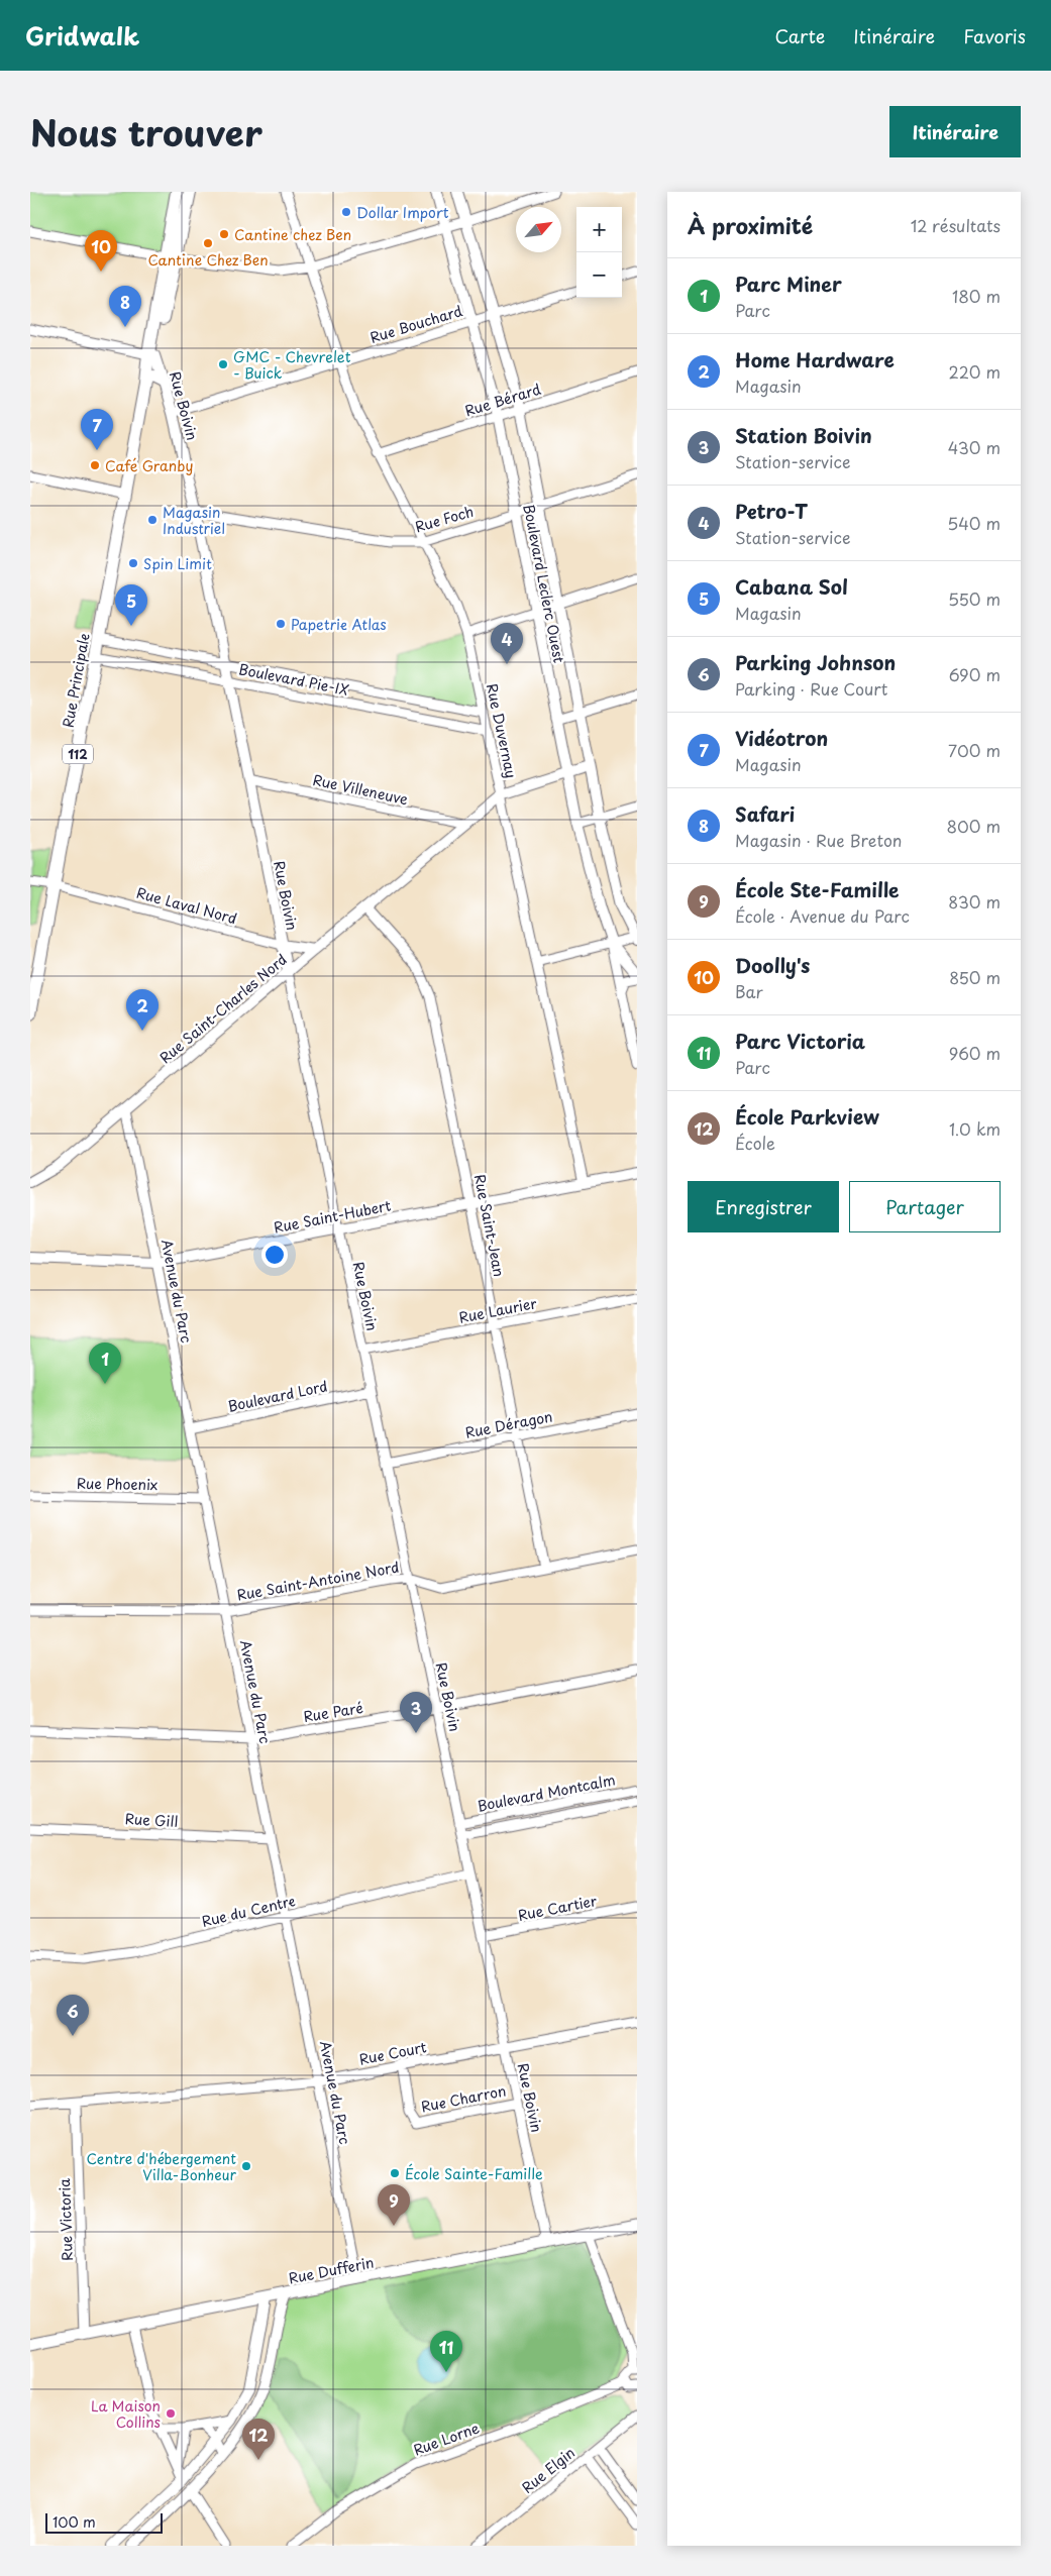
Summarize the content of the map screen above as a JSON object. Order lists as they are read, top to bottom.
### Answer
{
  "streets": {
    "main road": ["Rue Principale", "112", "Rue Dufferin"],
    "street": [
      "Rue Bouchard",
      "Rue Bérard",
      "Rue Boivin",
      "Rue Foch",
      "Boulevard Leclerc Ouest",
      "Boulevard Pie-IX",
      "Rue Duvernay",
      "Rue Villeneuve",
      "Rue Laval Nord",
      "Rue Saint-Charles Nord",
      "Rue Saint-Hubert",
      "Rue Saint-Jean",
      "Avenue du Parc",
      "Rue Laurier",
      "Boulevard Lord",
      "Rue Déragon",
      "Rue Phoenix",
      "Rue Saint-Antoine Nord",
      "Rue Paré",
      "Boulevard Montcalm",
      "Rue Gill",
      "Rue Cartier",
      "Rue du Centre",
      "Rue Court",
      "Rue Charron",
      "Rue Victoria",
      "Rue Lorne",
      "Rue Elgin"
    ]
  },
  "crossings": [
    ["Rue Bouchard", "Rue Boivin"],
    ["Rue Bouchard", "Boulevard Leclerc Ouest"],
    ["Rue Bouchard", "Rue Duvernay"],
    ["Rue Bérard", "Boulevard Leclerc Ouest"],
    ["Rue Bérard", "Rue Duvernay"],
    ["Rue Boivin", "Rue Foch"],
    ["Rue Boivin", "Boulevard Pie-IX"],
    ["Rue Boivin", "Rue Principale"],
    ["Rue Boivin", "Rue Villeneuve"],
    ["Rue Boivin", "Rue Laval Nord"],
    ["Rue Boivin", "Rue Saint-Charles Nord"],
    ["Rue Boivin", "Rue Saint-Hubert"],
    ["Rue Boivin", "Rue Laurier"],
    ["Rue Boivin", "Boulevard Lord"],
    ["Rue Boivin", "Rue Déragon"],
    ["Rue Boivin", "Rue Saint-Antoine Nord"],
    ["Rue Boivin", "Rue Paré"],
    ["Rue Boivin", "Boulevard Montcalm"],
    ["Rue Boivin", "Rue Cartier"],
    ["Rue Boivin", "Rue du Centre"],
    ["Rue Boivin", "Rue Court"],
    ["Rue Boivin", "Rue Charron"],
    ["Rue Boivin", "Rue Dufferin"],
    ["Rue Foch", "Boulevard Leclerc Ouest"],
    ["Rue Foch", "Rue Duvernay"],
    ["Boulevard Leclerc Ouest", "Rue Saint-Charles Nord"],
    ["Boulevard Pie-IX", "Rue Principale"],
    ["Boulevard Pie-IX", "Rue Duvernay"],
    ["Rue Principale", "Rue Laval Nord"],
    ["Rue Duvernay", "Rue Saint-Charles Nord"],
    ["Rue Duvernay", "Rue Saint-Hubert"],
    ["Rue Villeneuve", "Rue Saint-Charles Nord"],
    ["Rue Laval Nord", "Rue Saint-Charles Nord"],
    ["Rue Saint-Charles Nord", "Rue Saint-Jean"],
    ["Rue Saint-Charles Nord", "Avenue du Parc"],
    ["Rue Saint-Hubert", "Rue Saint-Jean"],
    ["Rue Saint-Hubert", "Avenue du Parc"],
    ["Rue Saint-Jean", "Rue Laurier"],
    ["Rue Saint-Jean", "Rue Déragon"],
    ["Rue Saint-Jean", "Rue Saint-Antoine Nord"],
    ["Avenue du Parc", "Boulevard Lord"],
    ["Avenue du Parc", "Rue Phoenix"],
    ["Avenue du Parc", "Rue Saint-Antoine Nord"],
    ["Avenue du Parc", "Rue Paré"],
    ["Avenue du Parc", "Rue Gill"],
    ["Avenue du Parc", "Rue du Centre"],
    ["Avenue du Parc", "Rue Court"],
    ["Avenue du Parc", "Rue Dufferin"],
    ["Rue Court", "Rue Charron"],
    ["Rue Court", "Rue Victoria"],
    ["Rue Victoria", "Rue Dufferin"]
  ],
  "places": [
    "Dollar Import",
    "Cantine chez Ben",
    "Cantine Chez Ben",
    "GMC - Chevrelet - Buick",
    "Café Granby",
    "Magasin Industriel",
    "Spin Limit",
    "Papetrie Atlas",
    "Centre d'hébergement Villa-Bonheur",
    "École Sainte-Famille",
    "La Maison Collins"
  ],
  "scale_bar": "100 m",
  "north": "top right",
  "page": {
    "header": "Gridwalk",
    "nav": ["Carte", "Itinéraire", "Favoris"],
    "title": "Nous trouver",
    "buttons": [
      "Itinéraire",
      ["Enregistrer", "Partager"]
    ],
    "heading": ["À proximité", "12 résultats"],
    "map_buttons": ["+", "−"],
    "pins": [
      "10",
      "8",
      "7",
      "5",
      "4",
      "2",
      "1",
      "3",
      "6",
      "9",
      "11",
      "12"
    ],
    "list": [
      {
        "mark": "1",
        "name": "Parc Miner",
        "note": "Parc",
        "value": "180 m"
      },
      {
        "mark": "2",
        "name": "Home Hardware",
        "note": "Magasin",
        "value": "220 m"
      },
      {
        "mark": "3",
        "name": "Station Boivin",
        "note": "Station-service",
        "value": "430 m"
      },
      {
        "mark": "4",
        "name": "Petro-T",
        "note": "Station-service",
        "value": "540 m"
      },
      {
        "mark": "5",
        "name": "Cabana Sol",
        "note": "Magasin",
        "value": "550 m"
      },
      {
        "mark": "6",
        "name": "Parking Johnson",
        "note": "Parking · Rue Court",
        "value": "690 m"
      },
      {
        "mark": "7",
        "name": "Vidéotron",
        "note": "Magasin",
        "value": "700 m"
      },
      {
        "mark": "8",
        "name": "Safari",
        "note": "Magasin · Rue Breton",
        "value": "800 m"
      },
      {
        "mark": "9",
        "name": "École Ste-Famille",
        "note": "École · Avenue du Parc",
        "value": "830 m"
      },
      {
        "mark": "10",
        "name": "Doolly's",
        "note": "Bar",
        "value": "850 m"
      },
      {
        "mark": "11",
        "name": "Parc Victoria",
        "note": "Parc",
        "value": "960 m"
      },
      {
        "mark": "12",
        "name": "École Parkview",
        "note": "École",
        "value": "1.0 km"
      }
    ],
    "scale": "100 m"
  }
}
